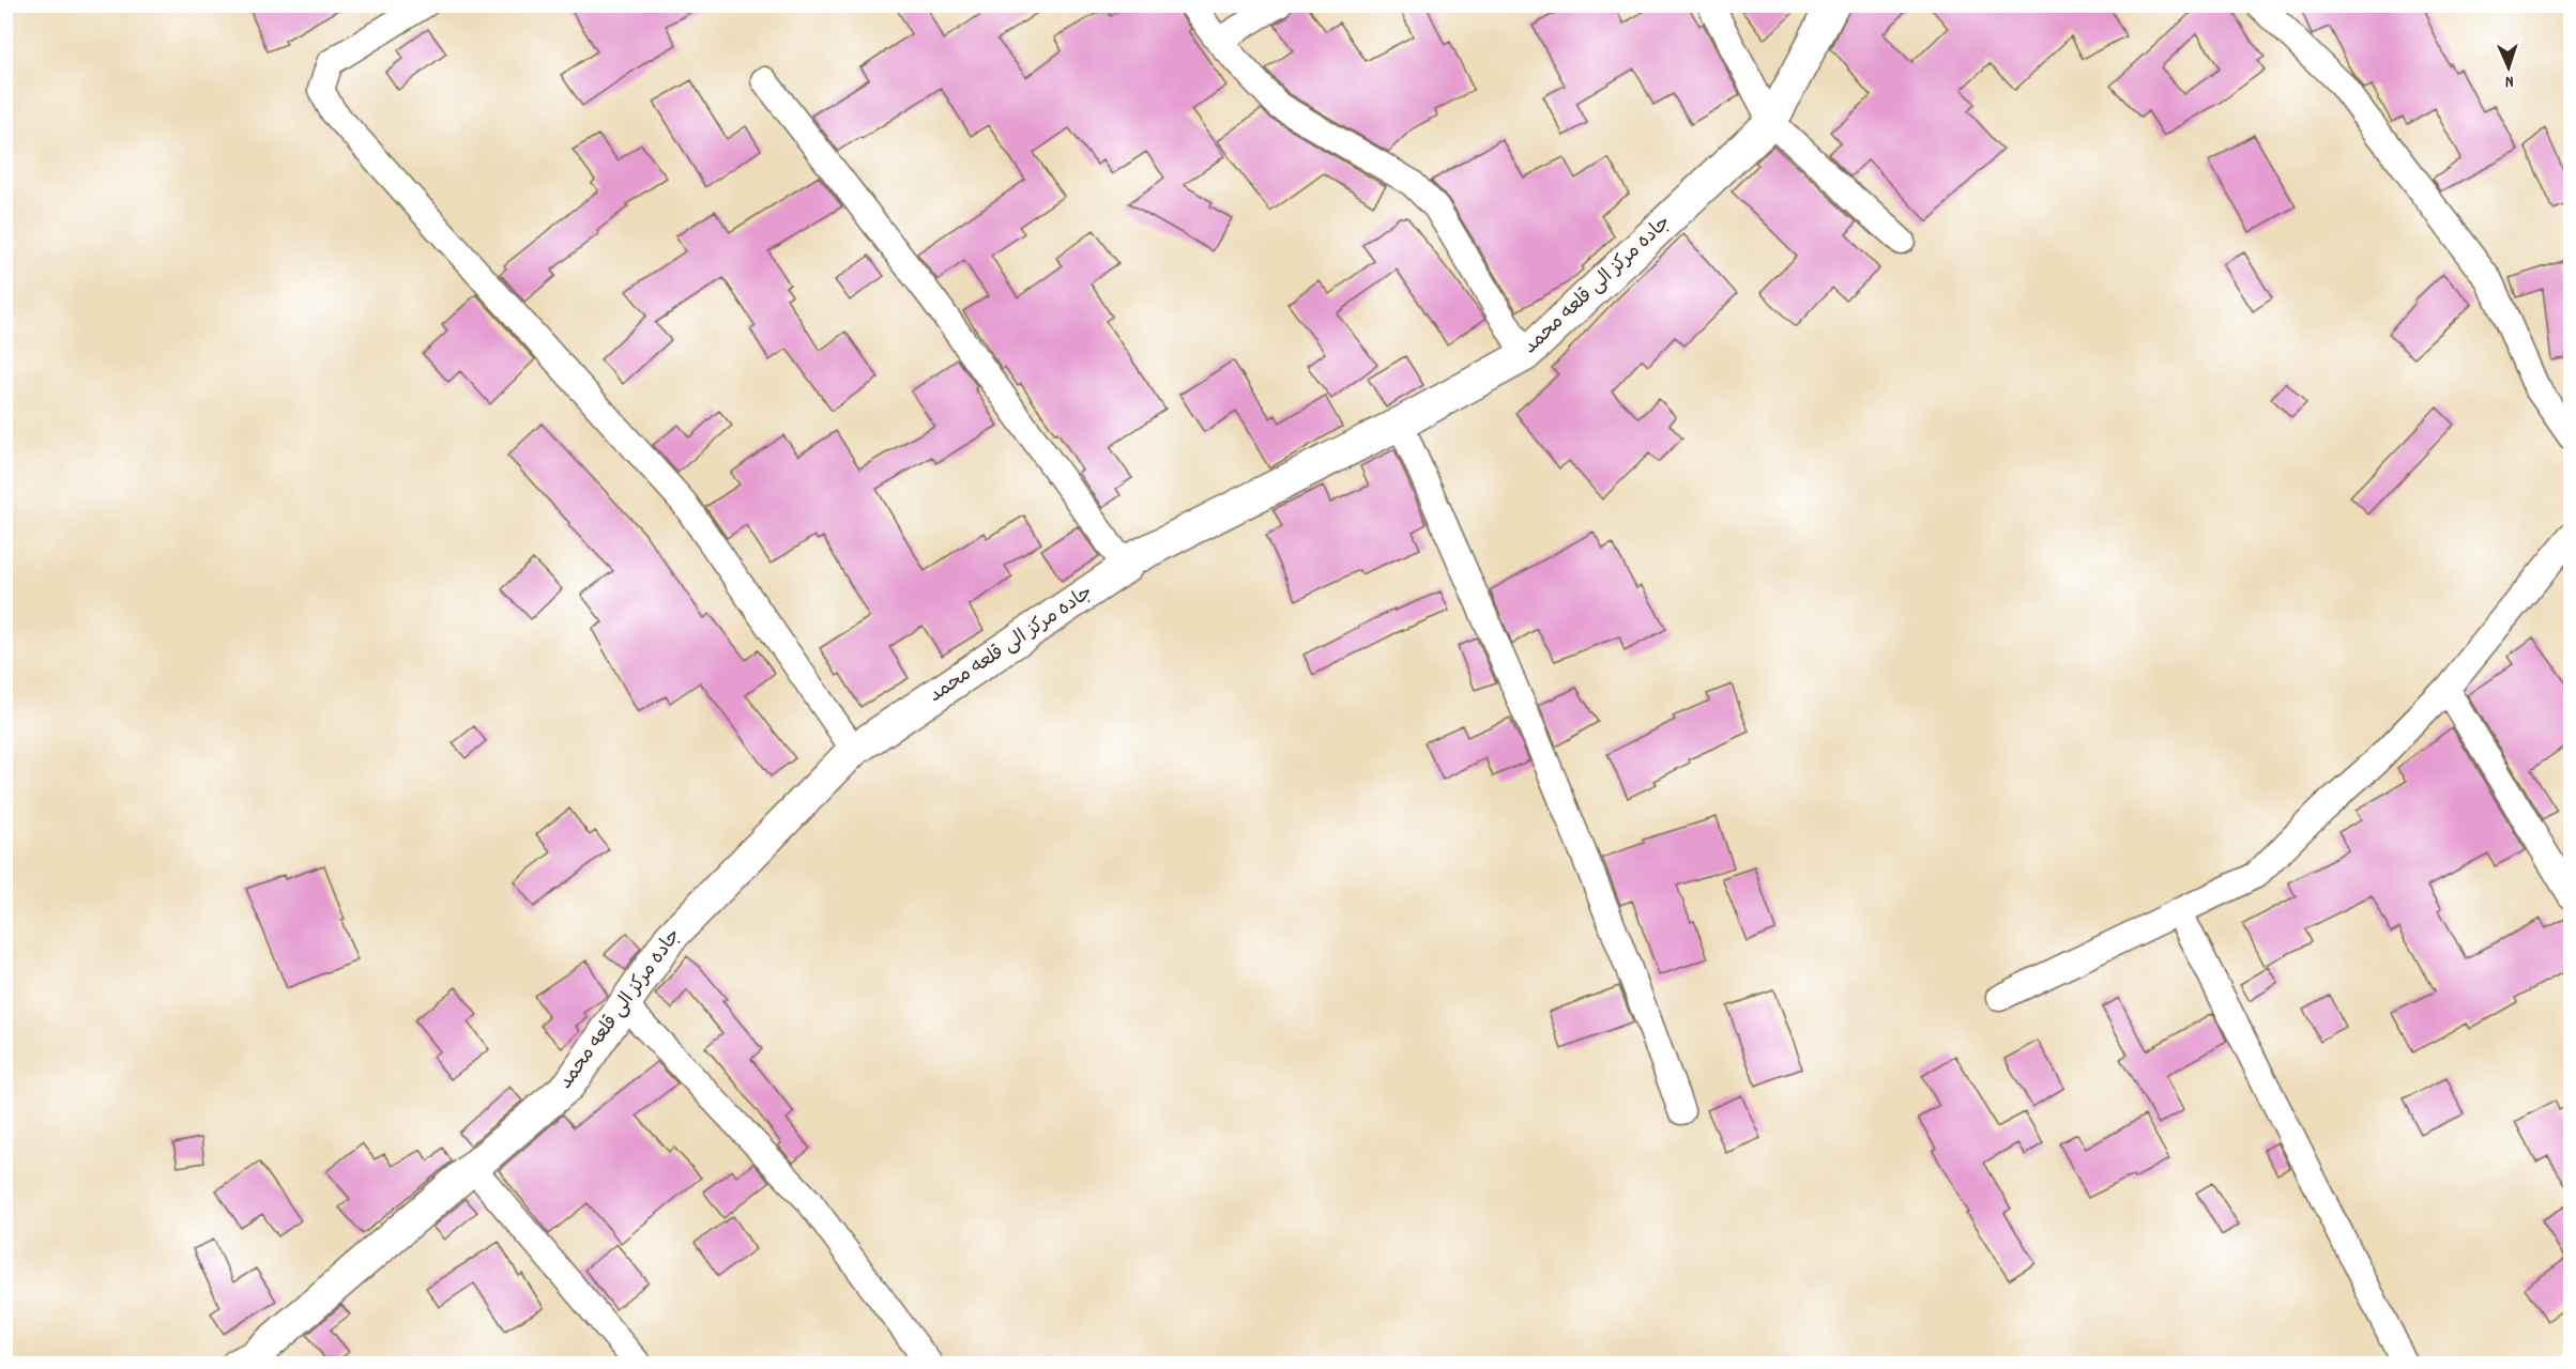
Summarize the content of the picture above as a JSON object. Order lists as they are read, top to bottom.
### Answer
{
  "streets": {
    "street": ["جاده مرکز الی قلعه محمد"]
  },
  "north": "bottom"
}
